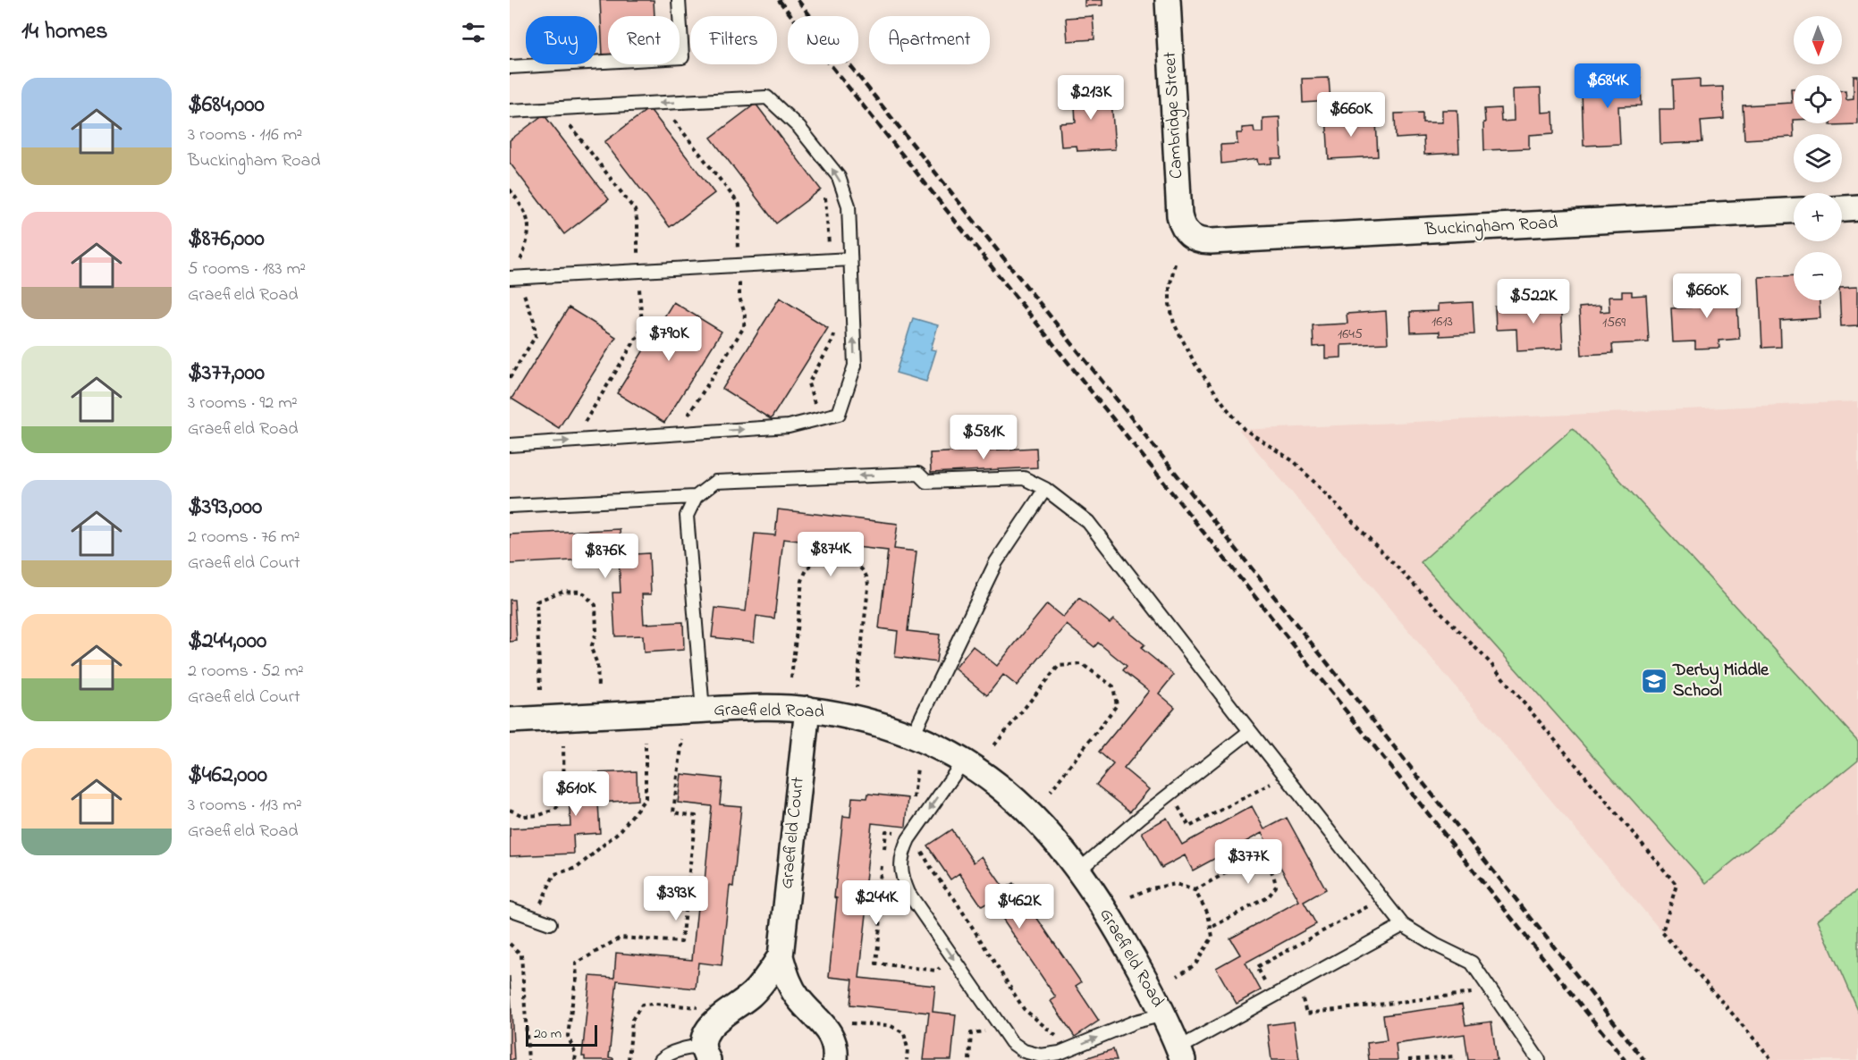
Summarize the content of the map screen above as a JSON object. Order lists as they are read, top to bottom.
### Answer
{
  "streets": {
    "street": [
      "Cambridge Street",
      "Buckingham Road",
      "Graefield Road",
      "Graefield Court"
    ]
  },
  "crossings": [
    ["Cambridge Street", "Buckingham Road"],
    ["Graefield Road", "Graefield Court"]
  ],
  "places": {
    "school or university": ["Derby Middle School"]
  },
  "house_numbers": ["1613", "1569", "1645"],
  "scale_bar": "20 m",
  "north": "bottom",
  "page": {
    "heading": "14 homes",
    "map_buttons": ["+", "−"],
    "chip": [
      "Buy",
      "Rent",
      "Filters",
      "New",
      "Apartment"
    ],
    "price": [
      "$684K",
      "$213K",
      "$660K",
      "$660K",
      "$522K",
      "$790K",
      "$581K",
      "$874K",
      "$876K",
      "$610K",
      "$377K",
      "$393K",
      "$244K",
      "$462K"
    ],
    "list": [
      {
        "name": "$684,000",
        "note": "3 rooms · 116 m² · Buckingham Road"
      },
      {
        "name": "$876,000",
        "note": "5 rooms · 183 m² · Graefield Road"
      },
      {
        "name": "$377,000",
        "note": "3 rooms · 92 m² · Graefield Road"
      },
      {
        "name": "$393,000",
        "note": "2 rooms · 76 m² · Graefield Court"
      },
      {
        "name": "$244,000",
        "note": "2 rooms · 52 m² · Graefield Court"
      },
      {
        "name": "$462,000",
        "note": "3 rooms · 113 m² · Graefield Road"
      }
    ],
    "scale": "20 m"
  }
}
